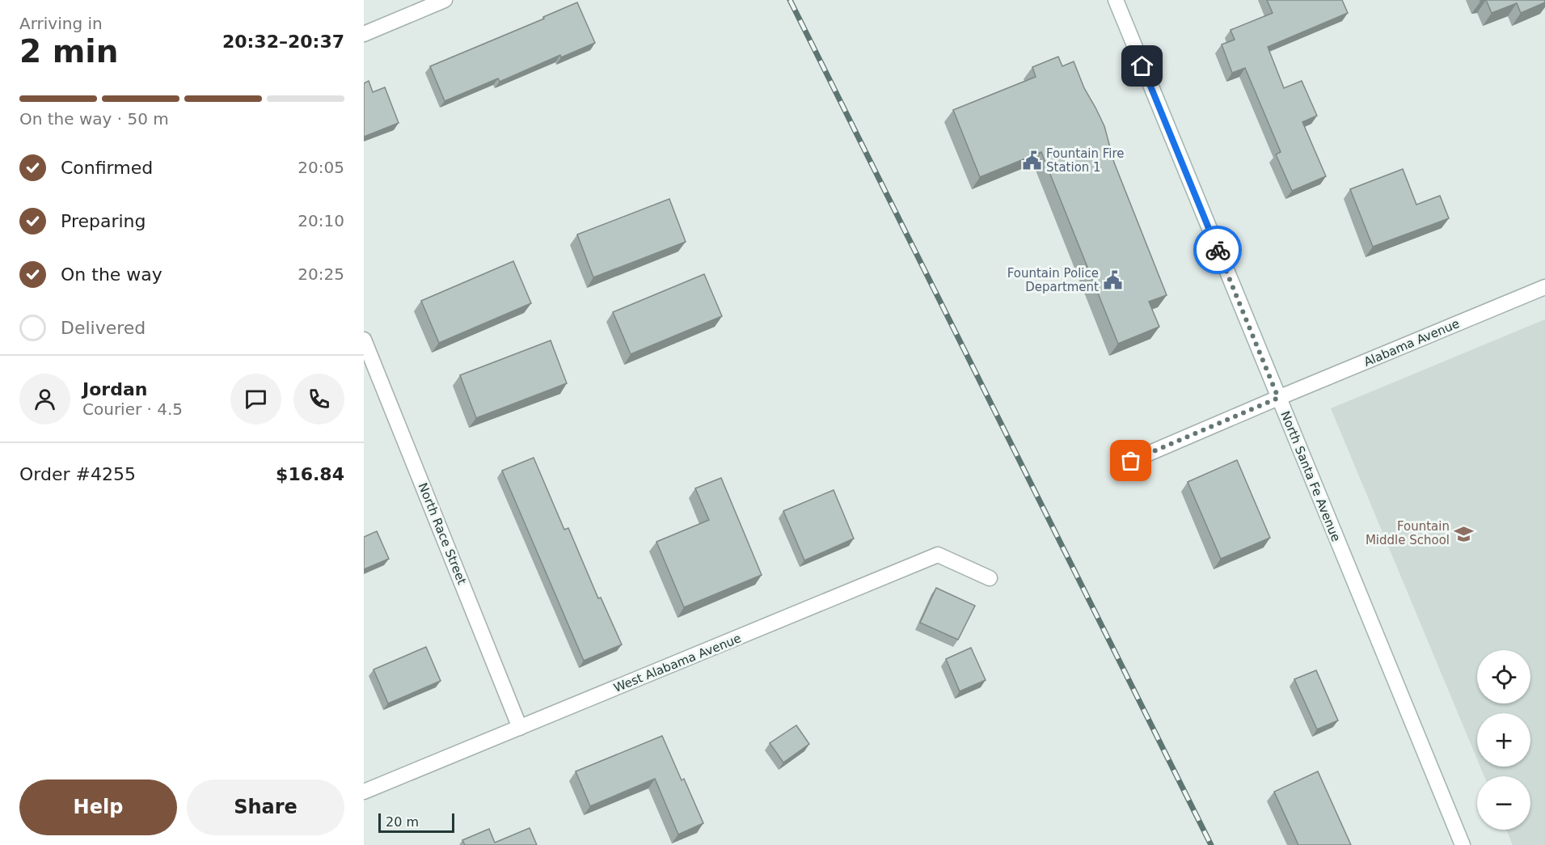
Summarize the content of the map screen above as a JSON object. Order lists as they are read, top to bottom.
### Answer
{
  "streets": {
    "street": [
      "Alabama Avenue",
      "North Santa Fe Avenue",
      "North Race Street",
      "West Alabama Avenue"
    ]
  },
  "crossings": [
    ["Alabama Avenue", "North Santa Fe Avenue"],
    ["North Race Street", "West Alabama Avenue"]
  ],
  "places": {
    "public building": ["Fountain Fire Station 1", "Fountain Police Department"],
    "school or university": ["Fountain Middle School"]
  },
  "scale_bar": "20 m",
  "page": {
    "heading": ["2 min", "Arriving in", "20:32–20:37"],
    "panel": [
      "Jordan",
      "Courier · 4.5",
      "Order #4255",
      "$16.84"
    ],
    "bar": "On the way · 50 m",
    "list": [
      ["Confirmed", "20:05"],
      ["Preparing", "20:10"],
      ["On the way", "20:25"],
      "Delivered"
    ],
    "map_buttons": ["+", "−"],
    "buttons": ["Help", "Share"],
    "scale": "20 m"
  }
}
